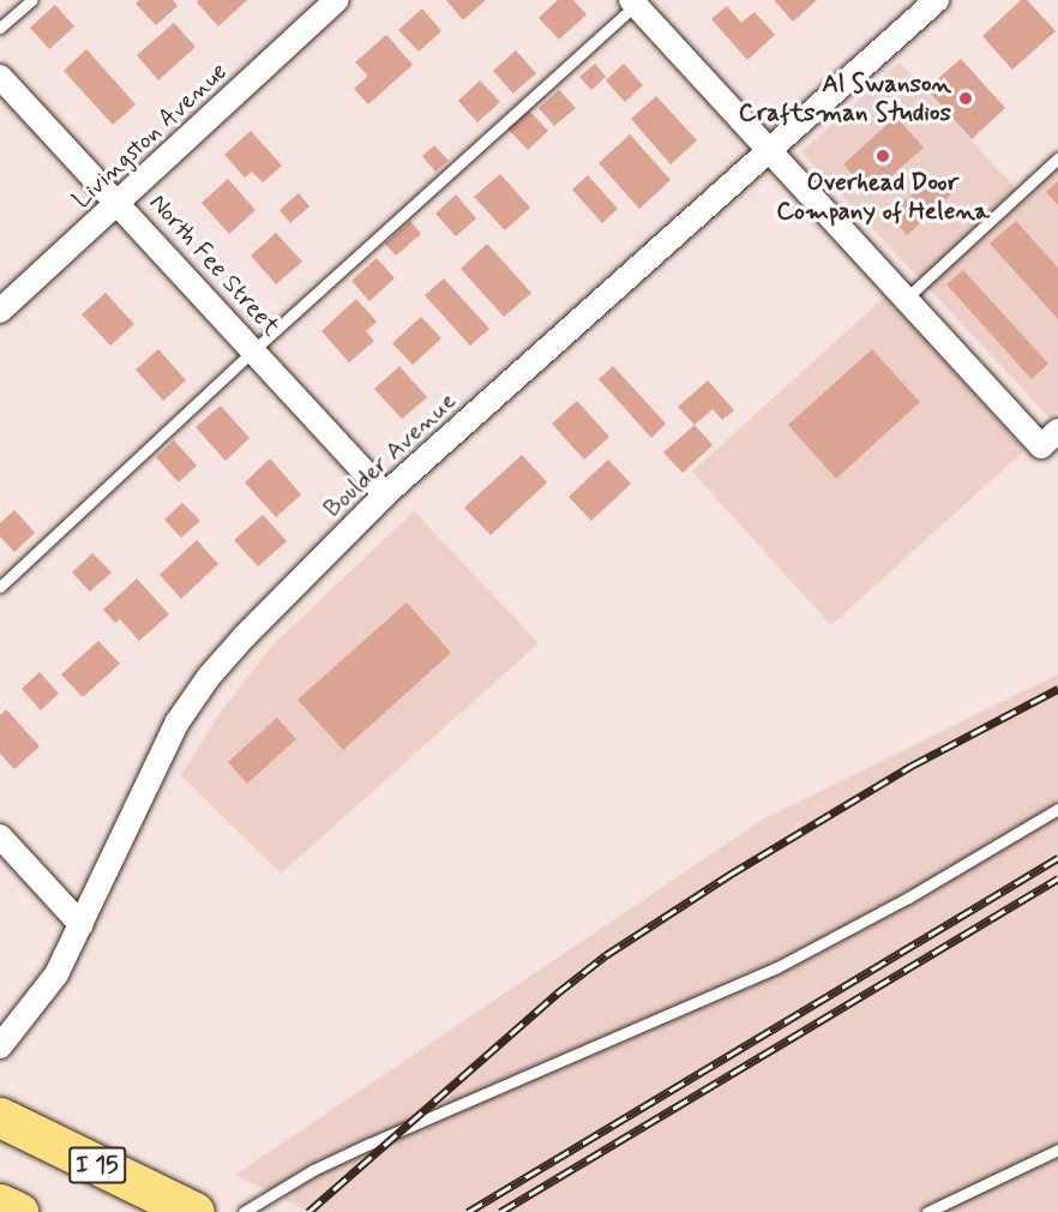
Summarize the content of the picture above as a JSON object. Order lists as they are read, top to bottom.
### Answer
{
  "streets": {
    "highway": ["I 15"],
    "street": ["Livingston Avenue", "North Fee Street", "Boulder Avenue"]
  },
  "crossings": [
    ["Livingston Avenue", "North Fee Street"],
    ["North Fee Street", "Boulder Avenue"]
  ],
  "places": ["Al Swanson Craftsman Studios", "Overhead Door Company of Helena"]
}
